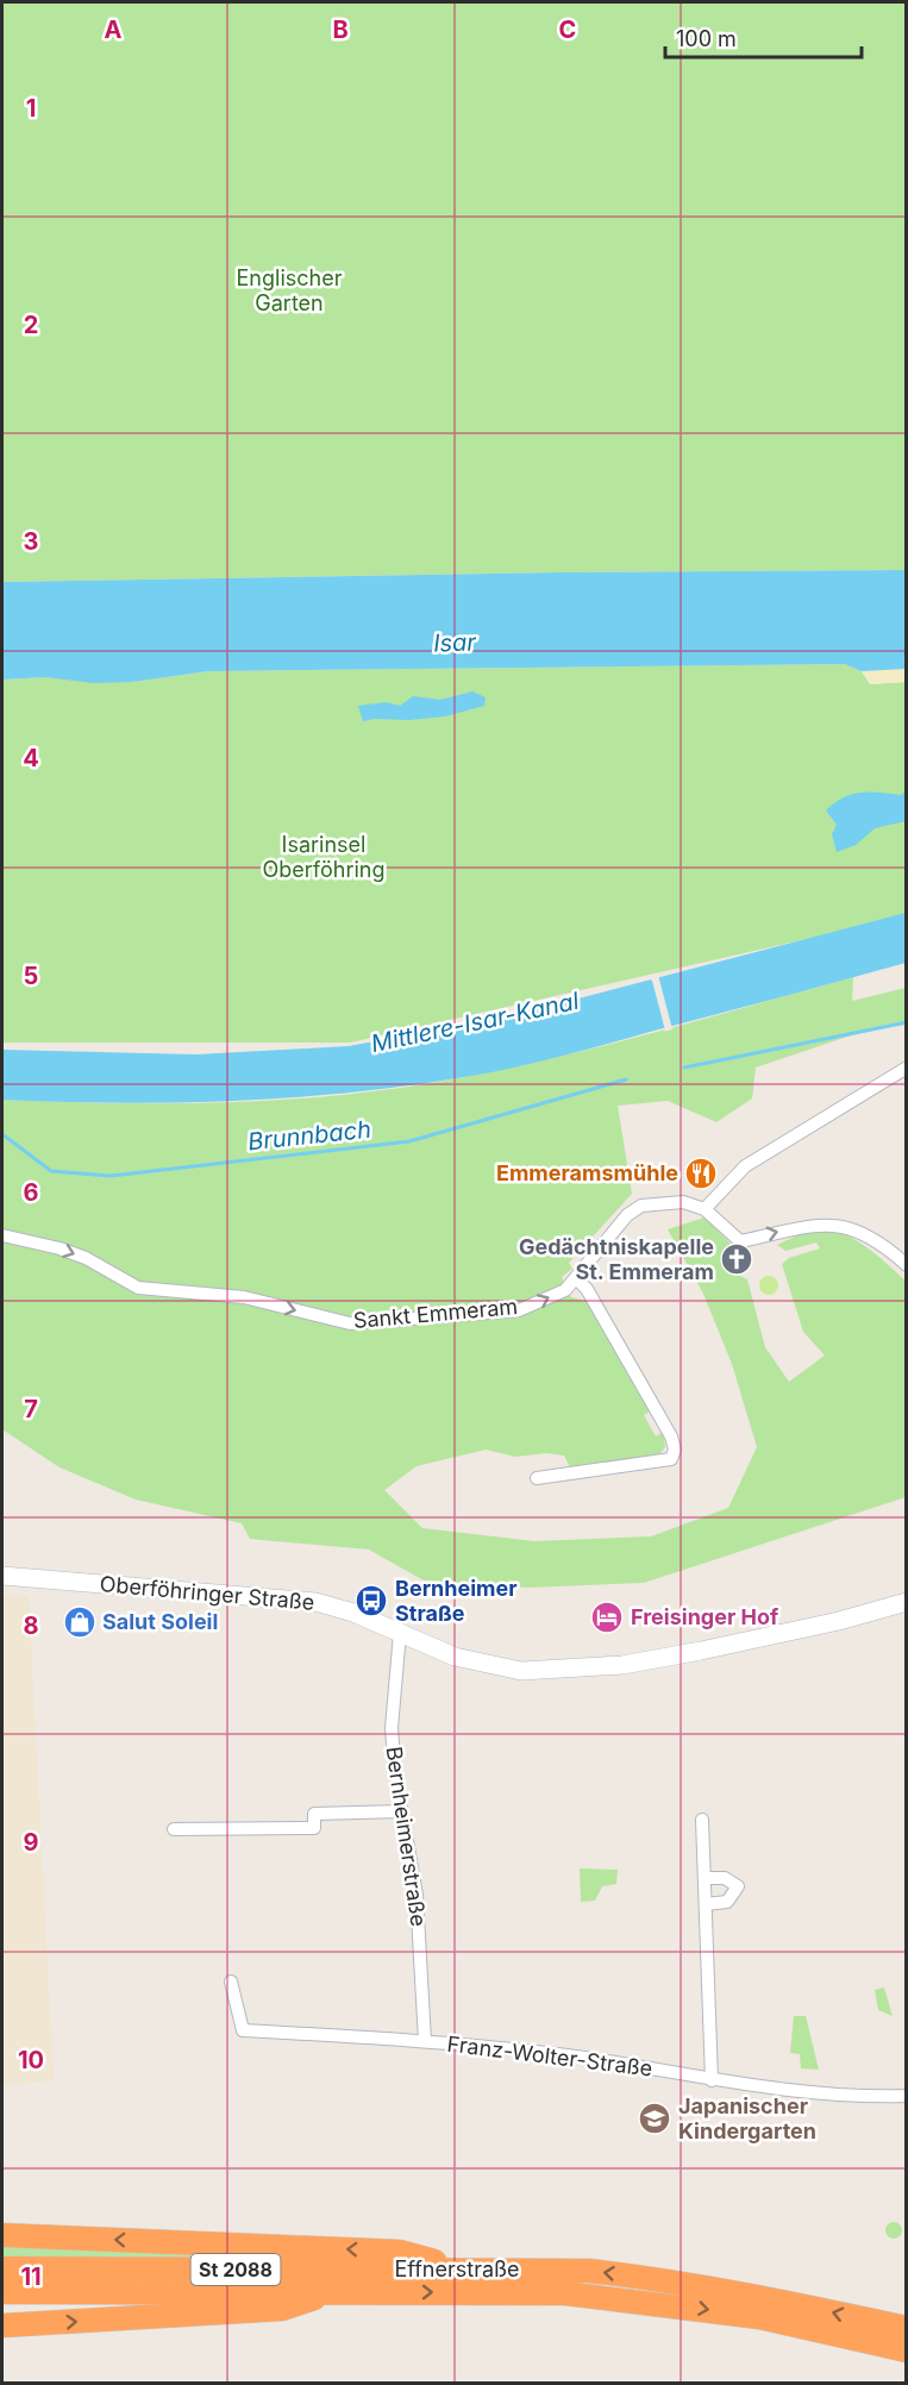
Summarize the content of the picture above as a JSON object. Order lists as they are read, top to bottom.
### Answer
{
  "streets": {
    "highway": ["St 2088", "Effnerstraße"],
    "main road": ["Oberföhringer Straße"],
    "street": ["Sankt Emmeram", "Bernheimerstraße", "Franz-Wolter-Straße"]
  },
  "crossings": [
    ["Oberföhringer Straße", "Bernheimerstraße"],
    ["Bernheimerstraße", "Franz-Wolter-Straße"]
  ],
  "one_way": ["Sankt Emmeram"],
  "water": ["Isar", "Mittlere-Isar-Kanal", "Brunnbach"],
  "parks": ["Englischer Garten", "Isarinsel Oberföhring"],
  "places": {
    "restaurant": ["Emmeramsmühle"],
    "church": ["Gedächtniskapelle St. Emmeram"],
    "bus stop": ["Bernheimer Straße"],
    "hotel": ["Freisinger Hof"],
    "shop": ["Salut Soleil"],
    "school or university": ["Japanischer Kindergarten"]
  },
  "scale_bar": "100 m",
  "grid": {
    "columns": ["A", "B", "C"],
    "rows": [
      "1",
      "2",
      "3",
      "4",
      "5",
      "6",
      "7",
      "8",
      "9",
      "10",
      "11"
    ]
  }
}
